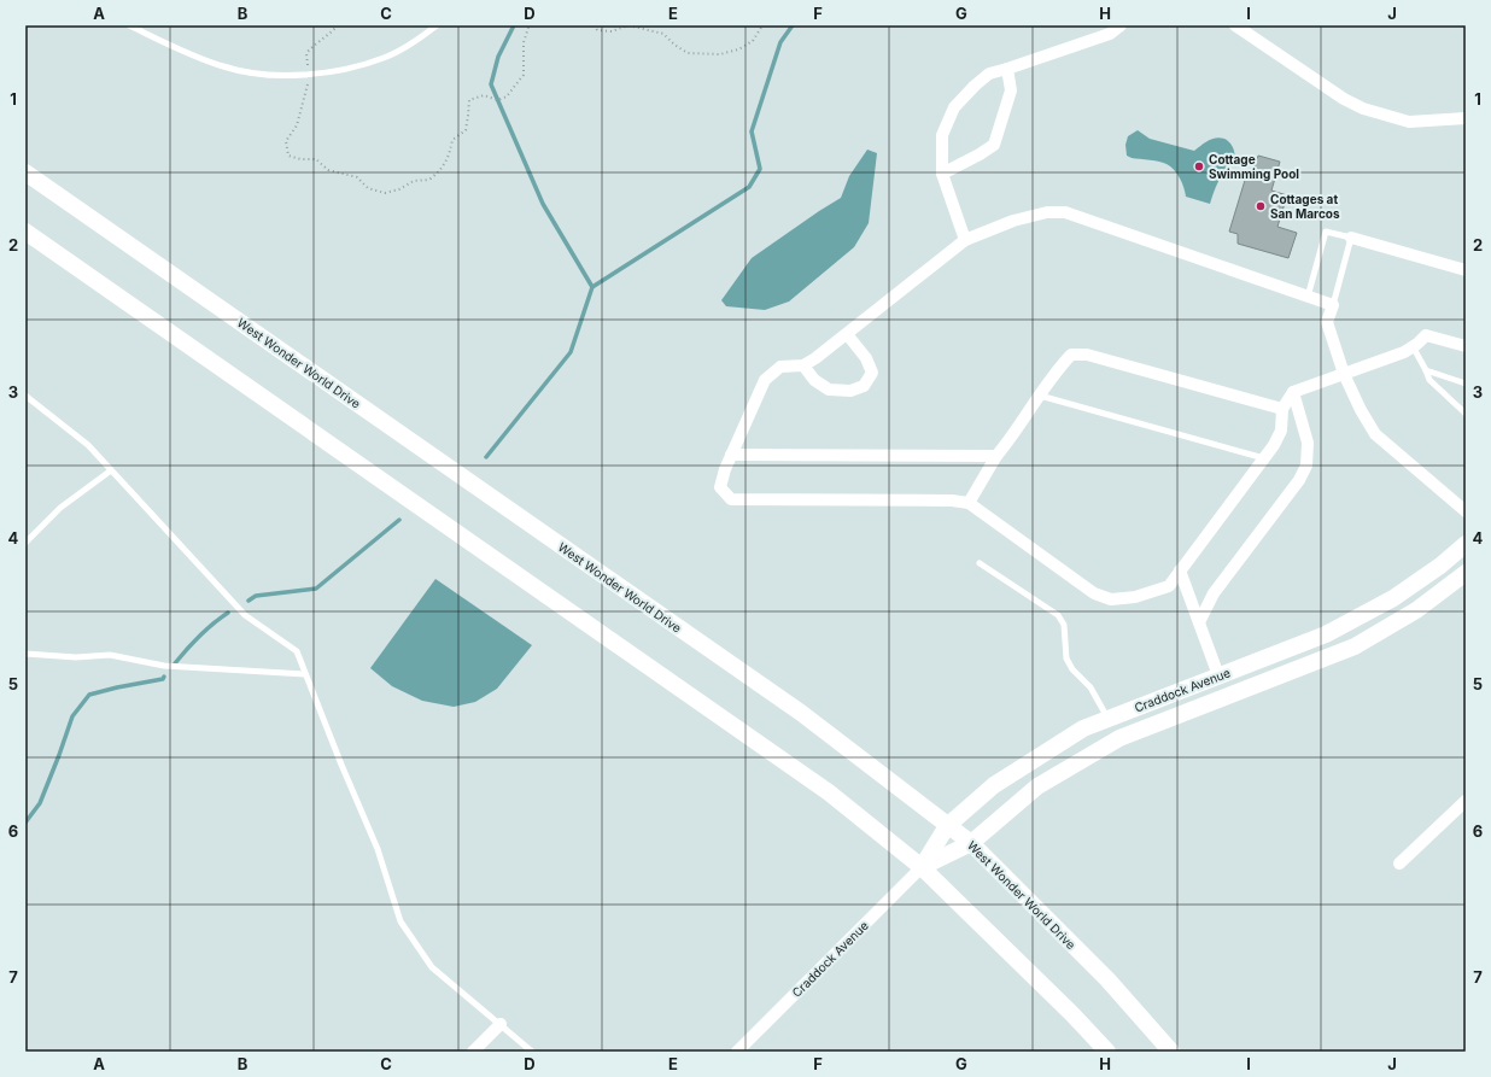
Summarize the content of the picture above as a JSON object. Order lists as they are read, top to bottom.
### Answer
{
  "streets": {
    "main road": ["West Wonder World Drive", "Craddock Avenue"]
  },
  "crossings": [
    ["West Wonder World Drive", "Craddock Avenue"]
  ],
  "places": ["Cottage Swimming Pool", "Cottages at San Marcos"],
  "grid": {
    "columns": [
      "A",
      "B",
      "C",
      "D",
      "E",
      "F",
      "G",
      "H",
      "I",
      "J"
    ],
    "rows": [
      "1",
      "2",
      "3",
      "4",
      "5",
      "6",
      "7"
    ]
  }
}
